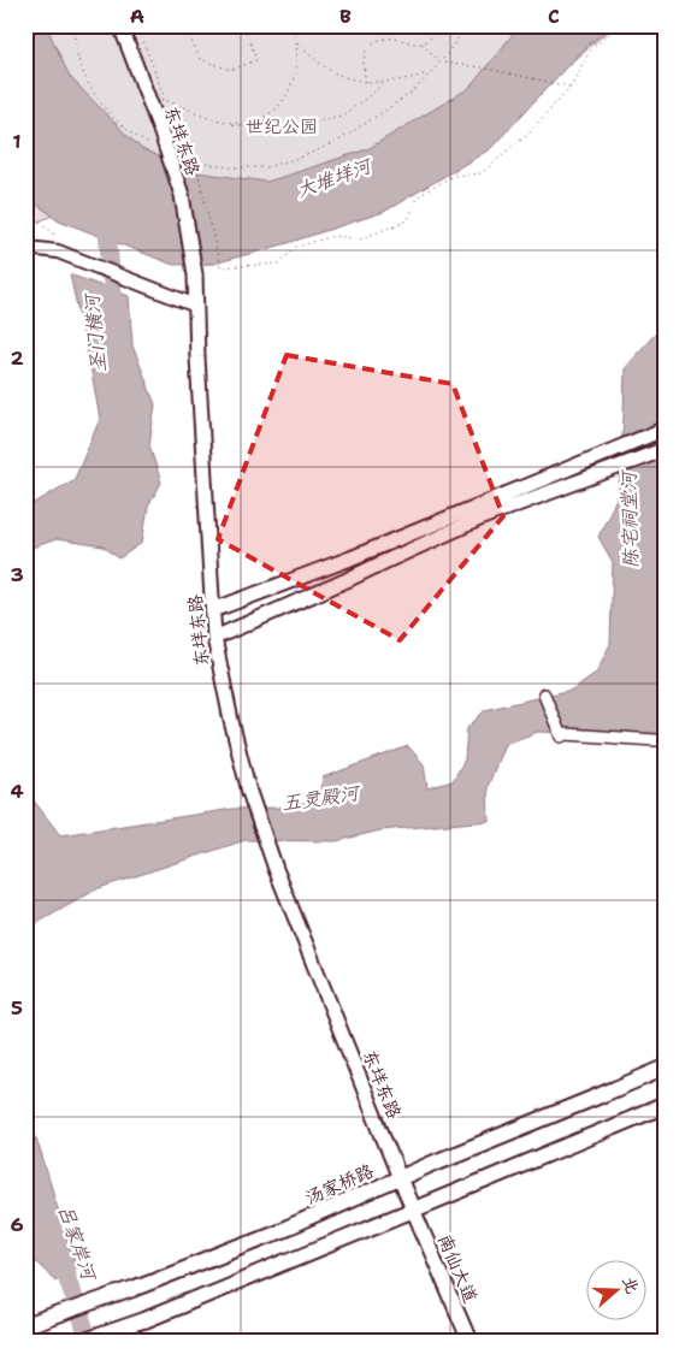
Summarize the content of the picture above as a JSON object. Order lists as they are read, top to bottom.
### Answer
{
  "streets": {
    "main road": ["东垟东路", "汤家桥路", "南仙大道"]
  },
  "crossings": [
    ["东垟东路", "汤家桥路"],
    ["东垟东路", "南仙大道"]
  ],
  "water": [
    "大堆垟河",
    "圣门横河",
    "陈宅祠堂河",
    "五灵殿河",
    "吕家岸河"
  ],
  "parks": ["世纪公园"],
  "north": "right",
  "grid": {
    "columns": ["A", "B", "C"],
    "rows": [
      "1",
      "2",
      "3",
      "4",
      "5",
      "6"
    ]
  }
}
